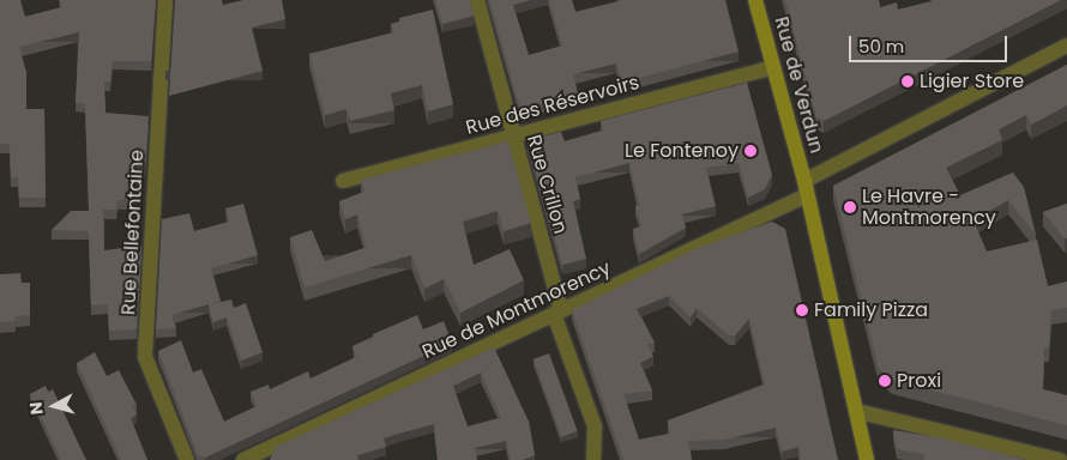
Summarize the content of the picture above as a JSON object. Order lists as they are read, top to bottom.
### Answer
{
  "streets": {
    "main road": ["Rue de Verdun"],
    "street": [
      "Rue des Réservoirs",
      "Rue Crillon",
      "Rue Bellefontaine",
      "Rue de Montmorency"
    ]
  },
  "crossings": [
    ["Rue de Verdun", "Rue des Réservoirs"],
    ["Rue de Verdun", "Rue de Montmorency"],
    ["Rue des Réservoirs", "Rue Crillon"],
    ["Rue Crillon", "Rue de Montmorency"]
  ],
  "places": [
    "Ligier Store",
    "Le Fontenoy",
    "Le Havre - Montmorency",
    "Family Pizza",
    "Proxi"
  ],
  "scale_bar": "50 m",
  "north": "left"
}
